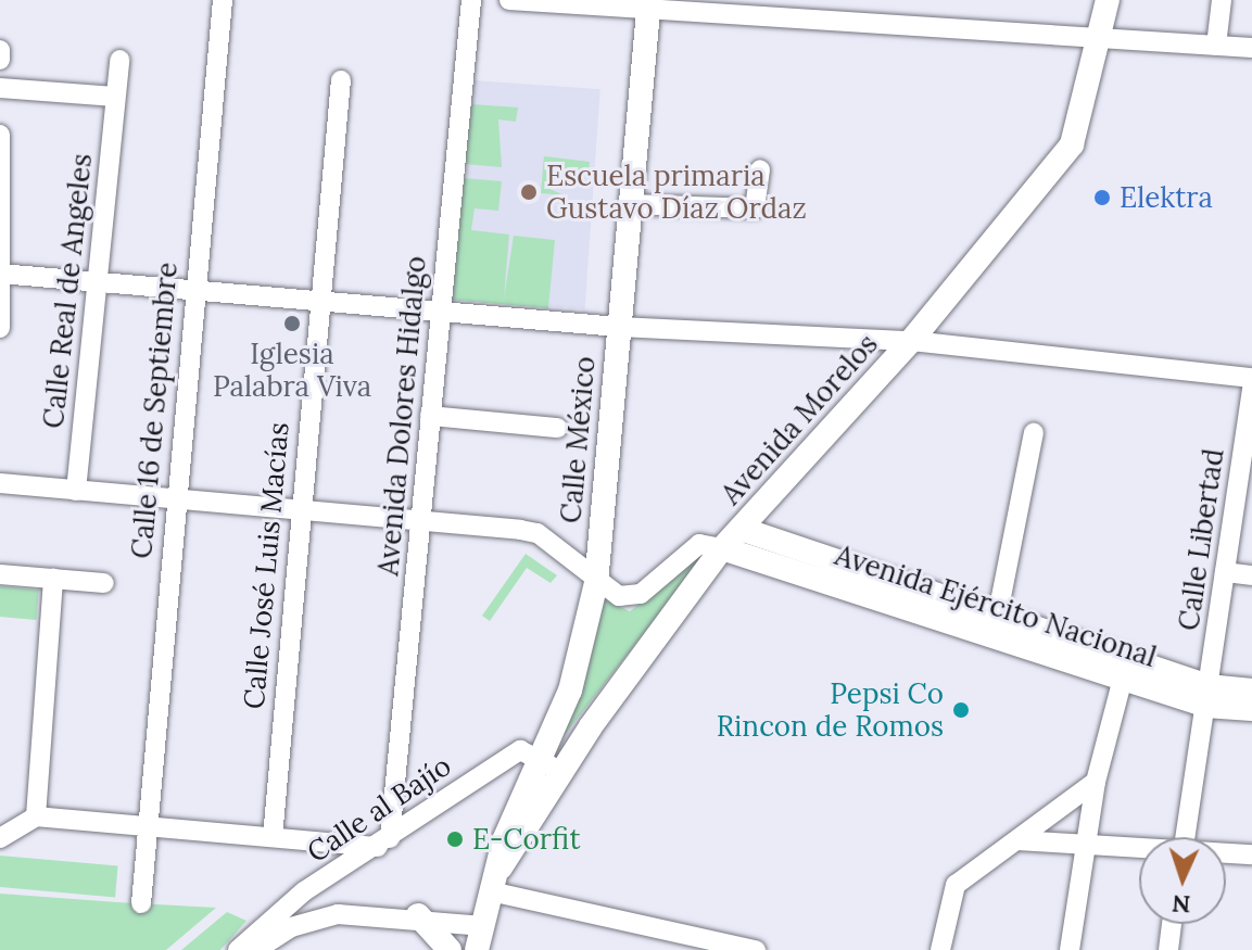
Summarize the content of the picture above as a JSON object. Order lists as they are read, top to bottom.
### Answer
{
  "streets": {
    "main road": ["Avenida Morelos", "Calle México", "Avenida Ejército Nacional"],
    "street": [
      "Calle Real de Angeles",
      "Calle 16 de Septiembre",
      "Avenida Dolores Hidalgo",
      "Calle Libertad",
      "Calle José Luis Macías",
      "Calle al Bajío"
    ]
  },
  "crossings": [
    ["Avenida Dolores Hidalgo", "Calle al Bajío"],
    ["Avenida Morelos", "Calle México"],
    ["Avenida Morelos", "Avenida Ejército Nacional"],
    ["Calle México", "Calle al Bajío"],
    ["Calle Libertad", "Avenida Ejército Nacional"]
  ],
  "places": [
    "Escuela primaria Gustavo Díaz Ordaz",
    "Elektra",
    "Iglesia Palabra Viva",
    "Pepsi Co Rincon de Romos",
    "E-Corfit"
  ],
  "north": "bottom"
}
